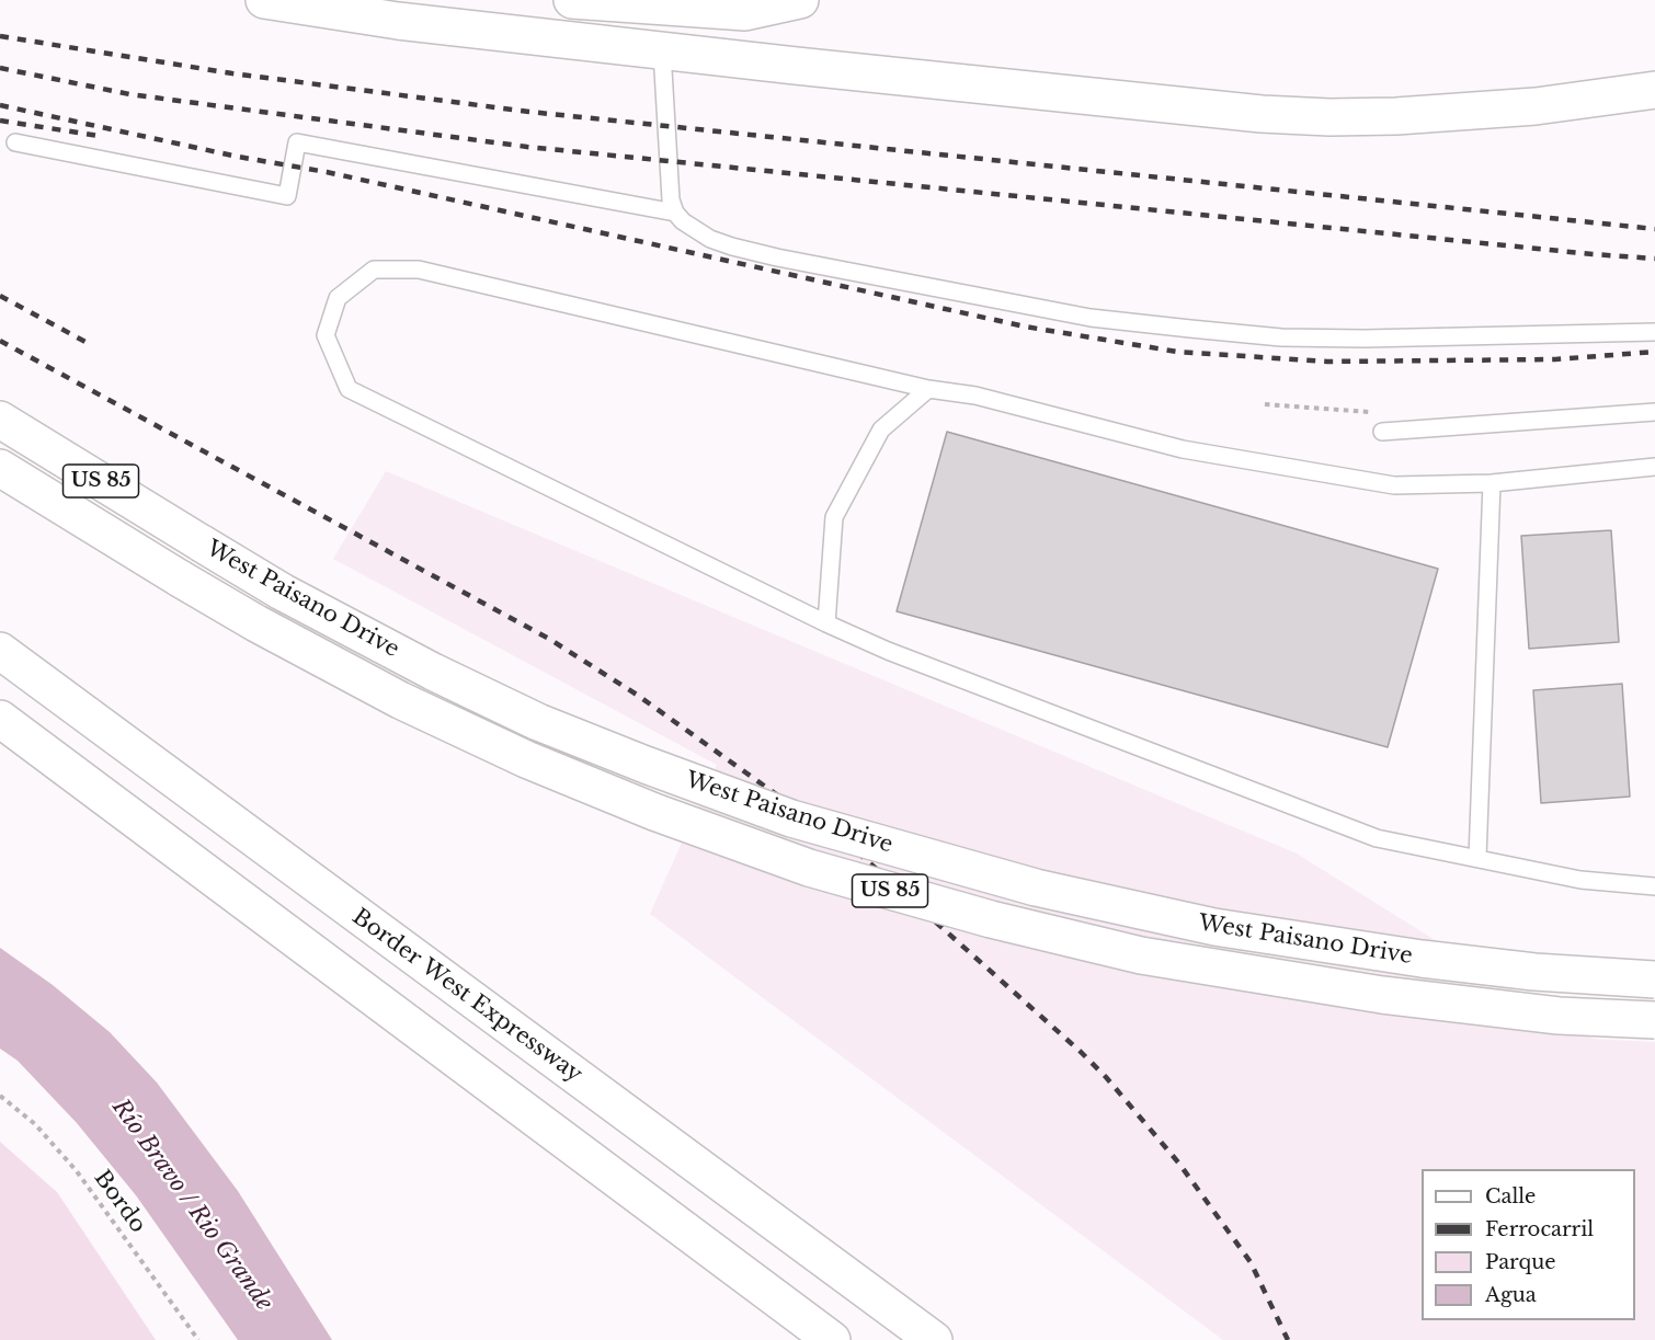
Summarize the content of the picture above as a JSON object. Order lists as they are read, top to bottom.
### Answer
{
  "streets": {
    "main road": ["US 85", "West Paisano Drive", "Border West Expressway"],
    "path": ["Bordo"]
  },
  "water": ["Río Bravo / Rio Grande"],
  "legend": [
    "Calle",
    "Ferrocarril",
    "Parque",
    "Agua"
  ]
}
